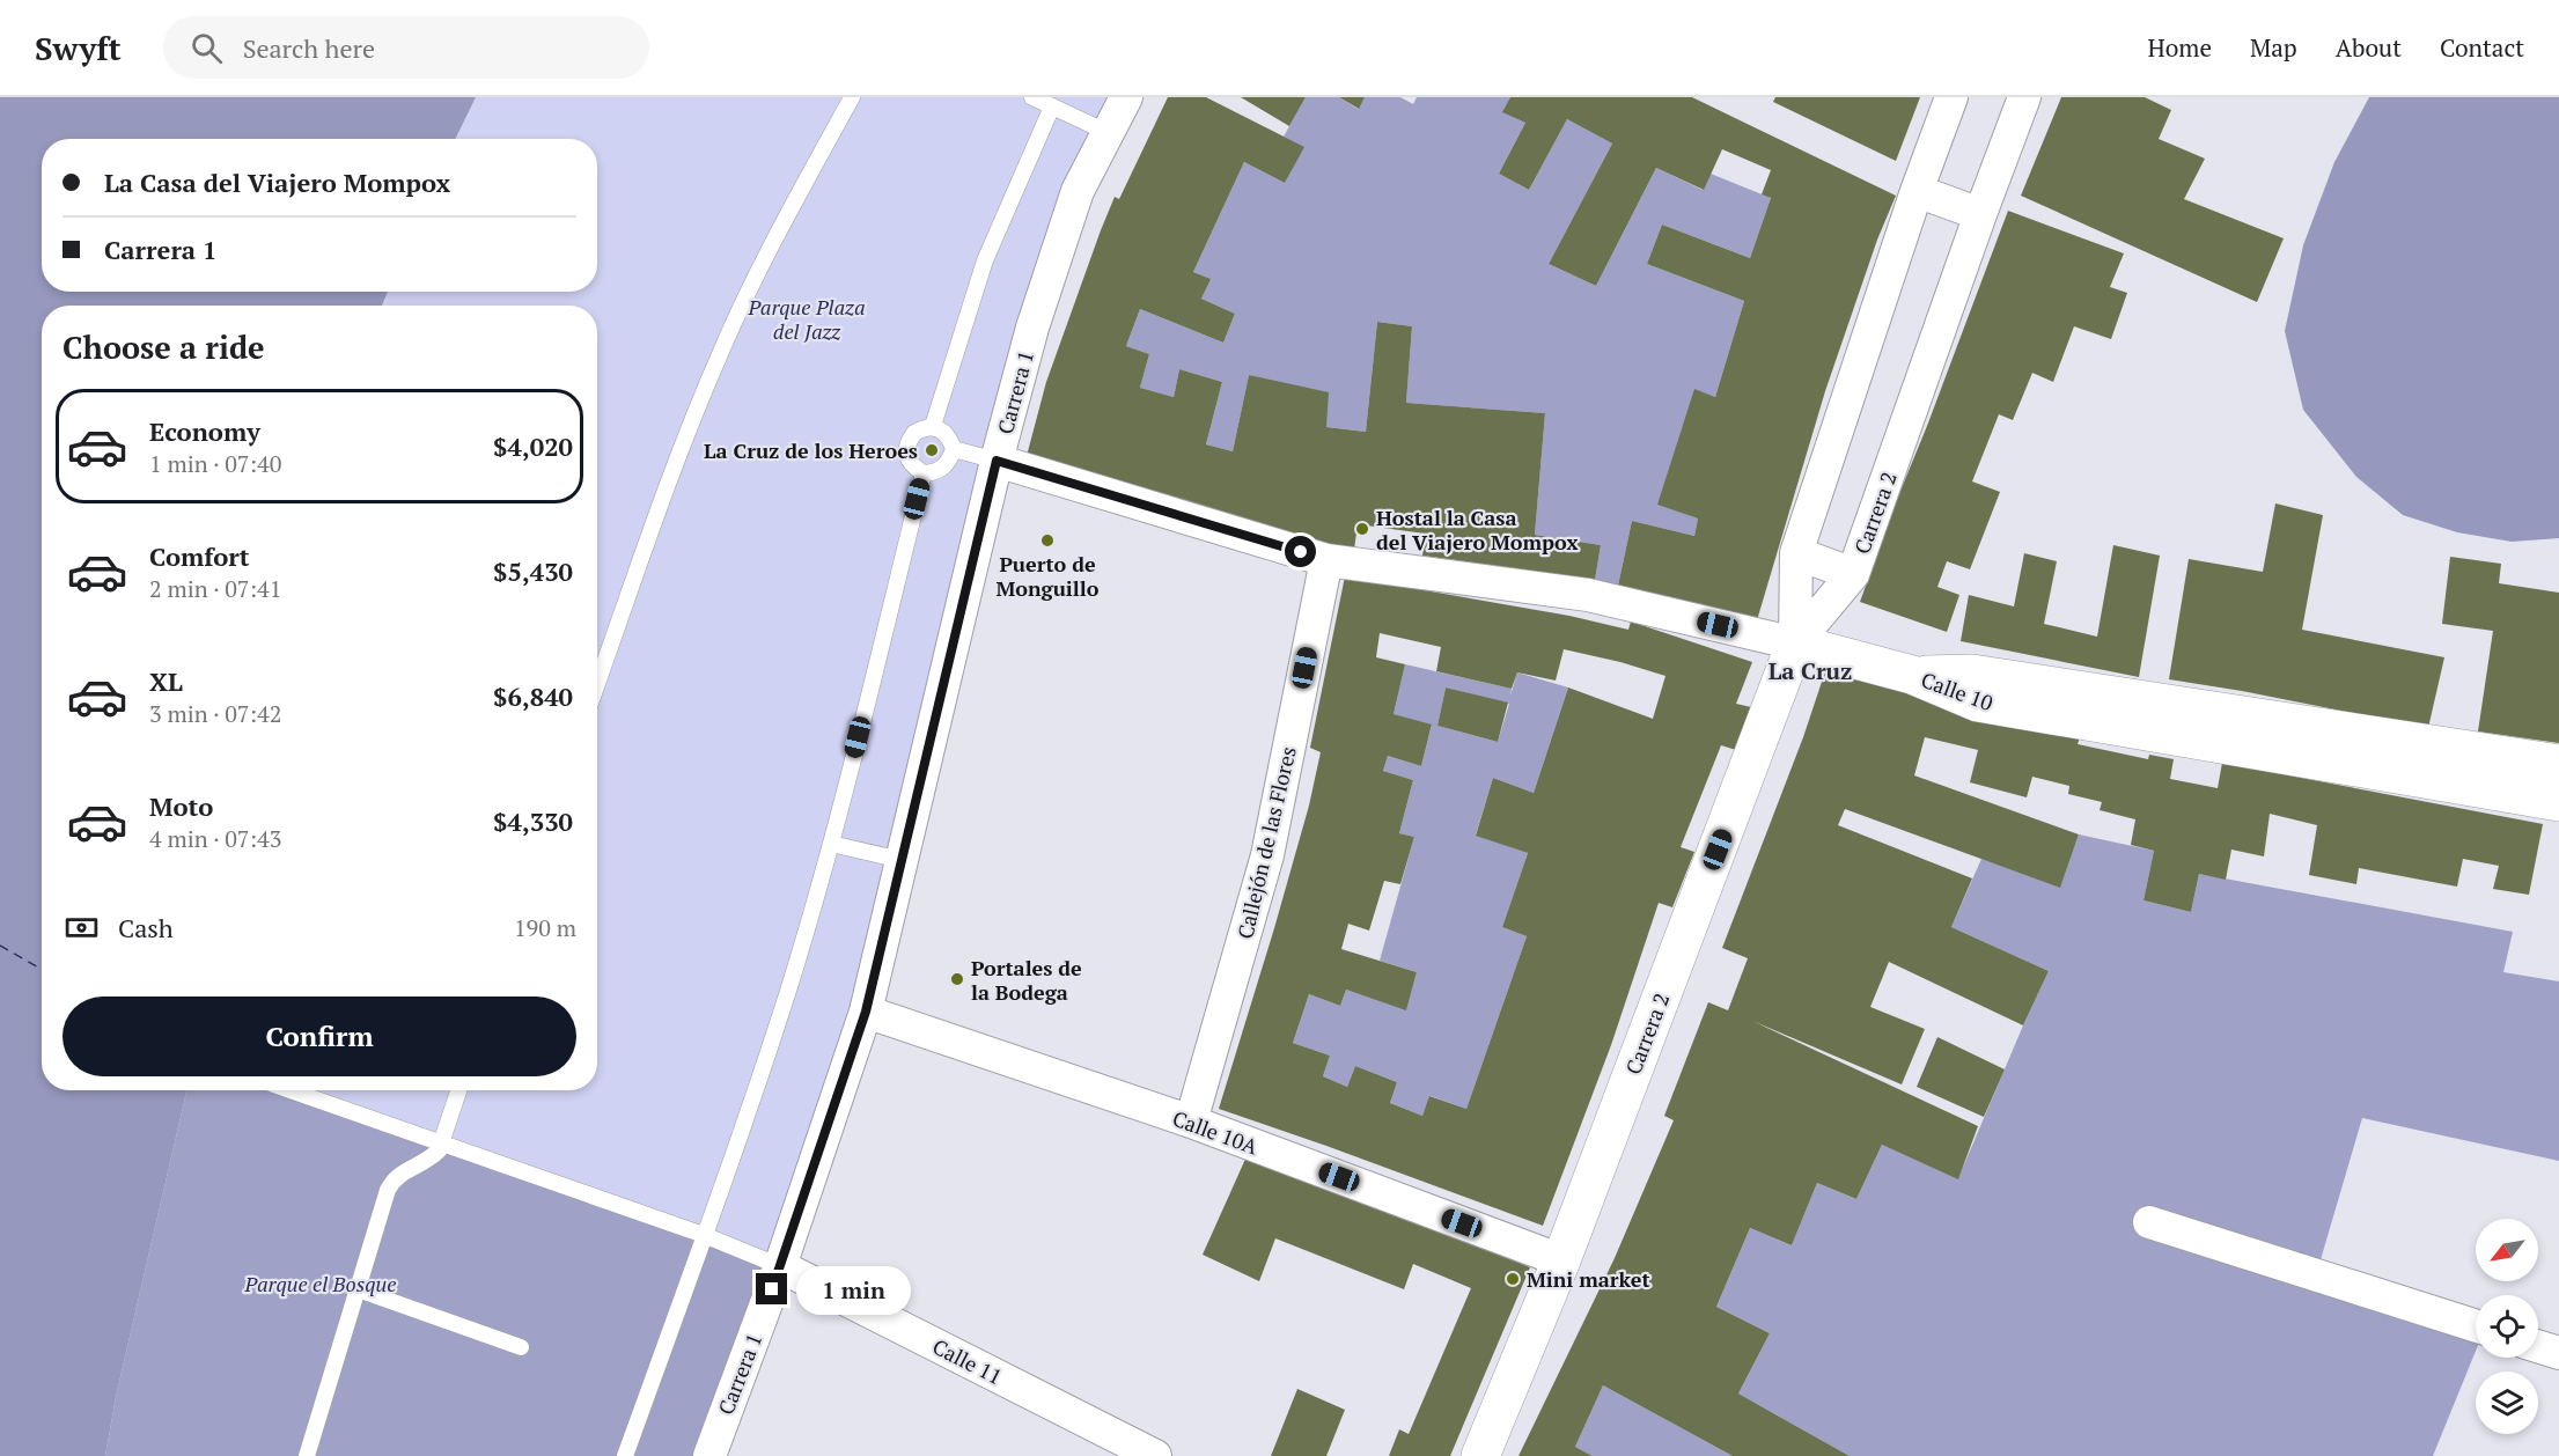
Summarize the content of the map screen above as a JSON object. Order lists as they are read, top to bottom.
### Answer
{
  "streets": {
    "main road": ["Carrera 2", "Calle 10"],
    "street": [
      "Carrera 1",
      "Callejón de las Flores",
      "Calle 10A",
      "Calle 11"
    ]
  },
  "crossings": [
    ["Carrera 1", "Calle 10A"],
    ["Carrera 1", "Calle 11"],
    ["Carrera 2", "Calle 10A"],
    ["Callejón de las Flores", "Calle 10A"]
  ],
  "districts": ["La Cruz"],
  "parks": ["Parque Plaza del Jazz", "Parque el Bosque"],
  "places": [
    "La Cruz de los Heroes",
    "Hostal la Casa del Viajero Mompox",
    "Puerto de Monguillo",
    "Portales de la Bodega",
    "Mini market"
  ],
  "north": "bottom left",
  "page": {
    "header": "Swyft",
    "search": "Search here",
    "nav": [
      "Home",
      "Map",
      "About",
      "Contact"
    ],
    "banner": ["La Casa del Viajero Mompox", "Carrera 1"],
    "heading": "Choose a ride",
    "list": [
      {
        "name": "Economy",
        "note": "1 min · 07:40",
        "value": "$4,020"
      },
      {
        "name": "Comfort",
        "note": "2 min · 07:41",
        "value": "$5,430"
      },
      {
        "name": "XL",
        "note": "3 min · 07:42",
        "value": "$6,840"
      },
      {
        "name": "Moto",
        "note": "4 min · 07:43",
        "value": "$4,330"
      }
    ],
    "pay": ["Cash", "190 m"],
    "buttons": "Confirm",
    "bubble": "1 min"
  }
}
